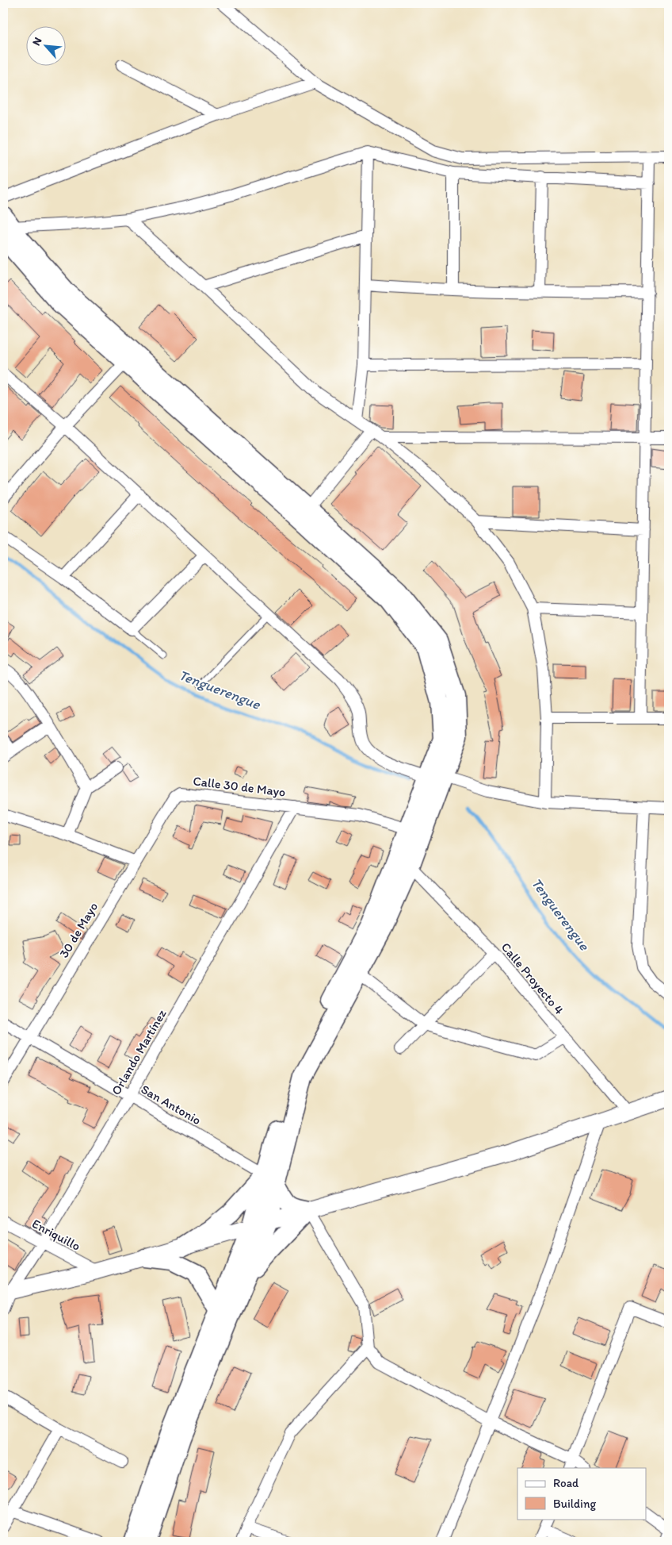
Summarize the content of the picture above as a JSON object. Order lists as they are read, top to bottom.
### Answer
{
  "streets": {
    "street": [
      "Calle 30 de Mayo",
      "30 de Mayo",
      "Calle Proyecto 4",
      "Orlando Martínez",
      "San Antonio",
      "Enriquillo"
    ]
  },
  "crossings": [
    ["Calle 30 de Mayo", "30 de Mayo"],
    ["Calle 30 de Mayo", "Orlando Martínez"],
    ["30 de Mayo", "San Antonio"],
    ["Orlando Martínez", "San Antonio"],
    ["Orlando Martínez", "Enriquillo"]
  ],
  "water": ["Tenguerengue"],
  "legend": ["Road", "Building"],
  "north": "top left"
}
